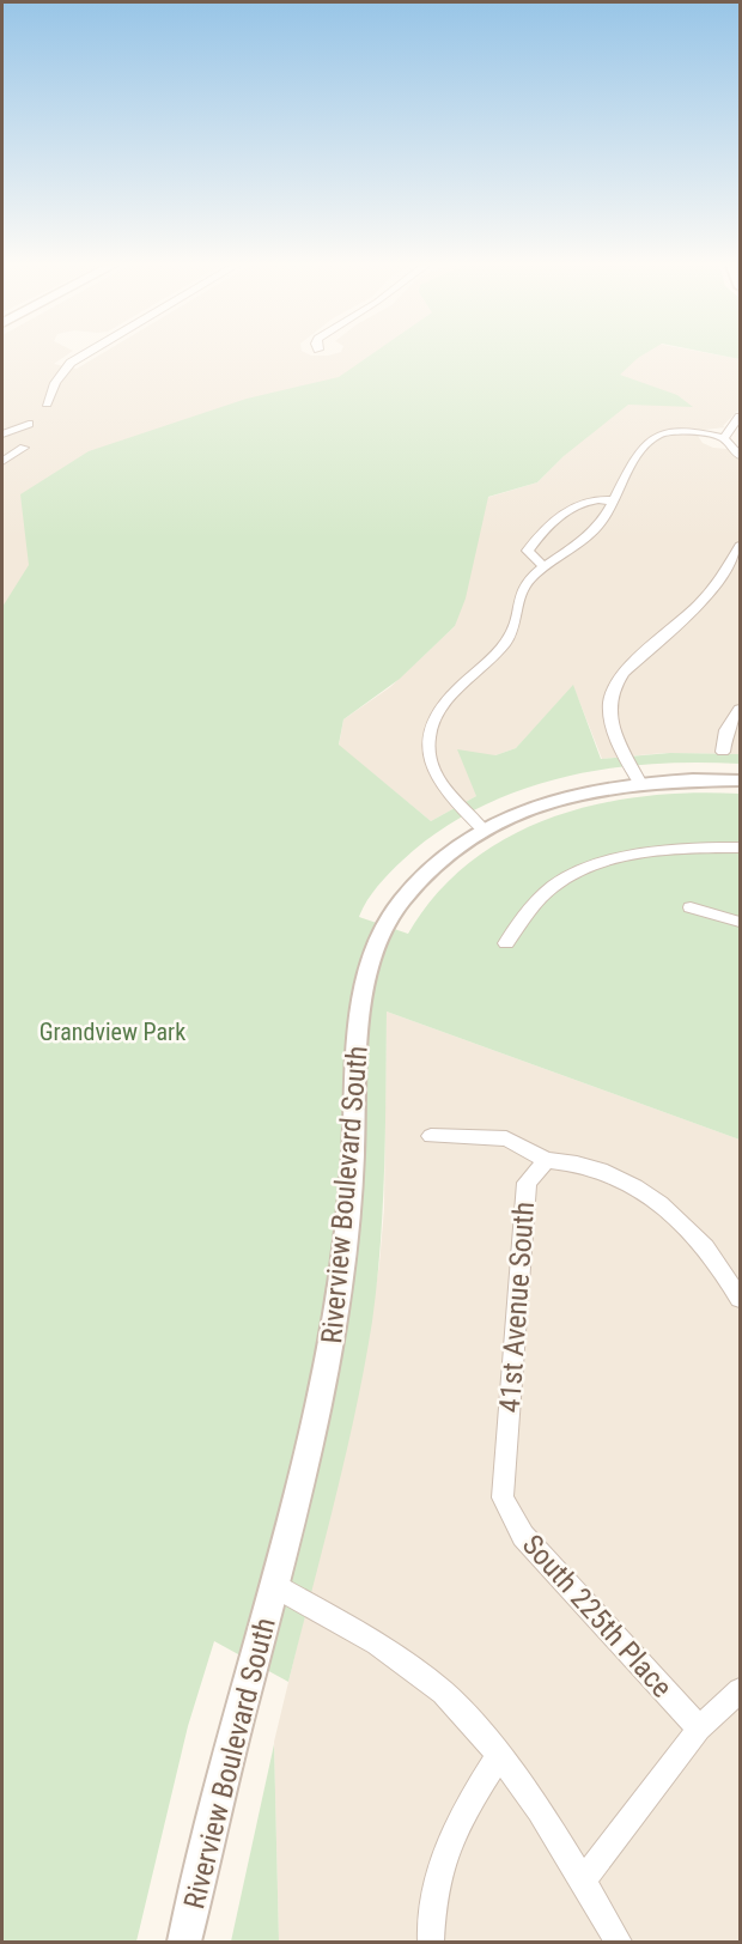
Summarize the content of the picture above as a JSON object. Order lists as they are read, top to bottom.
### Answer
{
  "streets": {
    "street": ["Riverview Boulevard South", "41st Avenue South", "South 225th Place"]
  },
  "crossings": [
    ["41st Avenue South", "South 225th Place"]
  ],
  "parks": ["Grandview Park"]
}
